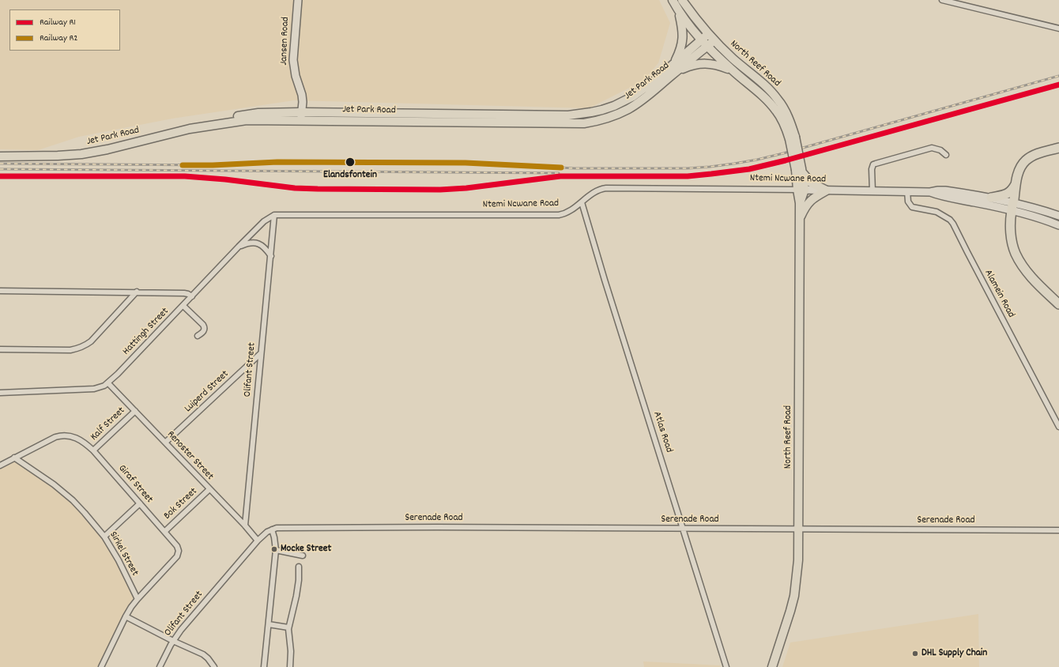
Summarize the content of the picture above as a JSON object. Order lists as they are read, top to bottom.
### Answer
{
  "streets": {
    "main road": [
      "Jansen Road",
      "North Reef Road",
      "Jet Park Road",
      "Ntemi Ncwane Road"
    ],
    "street": [
      "Alamein Road",
      "Hattingh Street",
      "Olifant Street",
      "Luiperd Street",
      "Kalf Street",
      "Atlas Road",
      "Renoster Street",
      "Giraf Street",
      "Bok Street",
      "Serenade Road",
      "Sirkel Street"
    ]
  },
  "crossings": [
    ["Jansen Road", "Jet Park Road"],
    ["North Reef Road", "Jet Park Road"],
    ["North Reef Road", "Ntemi Ncwane Road"],
    ["North Reef Road", "Serenade Road"],
    ["Ntemi Ncwane Road", "Alamein Road"],
    ["Ntemi Ncwane Road", "Hattingh Street"],
    ["Ntemi Ncwane Road", "Olifant Street"],
    ["Ntemi Ncwane Road", "Atlas Road"],
    ["Hattingh Street", "Olifant Street"],
    ["Hattingh Street", "Renoster Street"],
    ["Olifant Street", "Luiperd Street"],
    ["Olifant Street", "Renoster Street"],
    ["Olifant Street", "Serenade Road"],
    ["Luiperd Street", "Renoster Street"],
    ["Kalf Street", "Renoster Street"],
    ["Kalf Street", "Giraf Street"],
    ["Atlas Road", "Serenade Road"],
    ["Renoster Street", "Bok Street"],
    ["Giraf Street", "Bok Street"],
    ["Giraf Street", "Sirkel Street"]
  ],
  "places": ["Elandsfontein", "Mocke Street", "DHL Supply Chain"],
  "lines": ["rail line R1", "rail line R2"],
  "legend": ["Railway R1", "Railway R2"]
}
